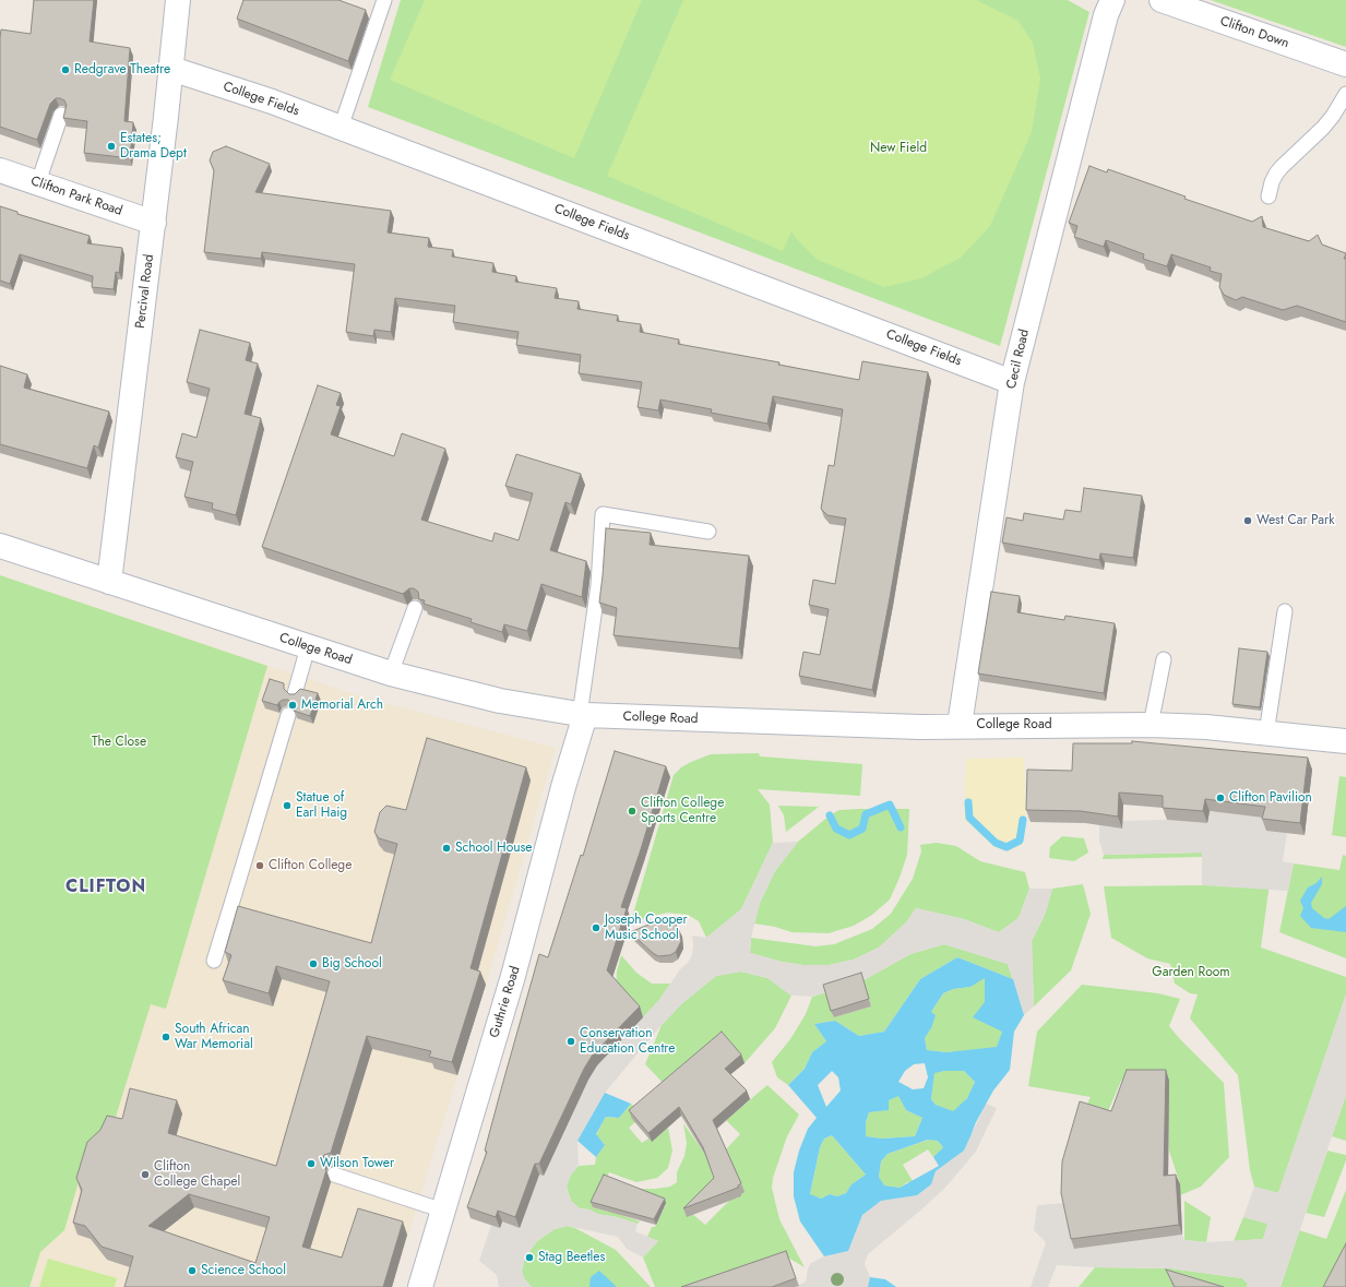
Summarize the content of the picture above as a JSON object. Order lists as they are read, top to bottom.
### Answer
{
  "streets": {
    "street": [
      "Clifton Down",
      "College Fields",
      "Clifton Park Road",
      "Percival Road",
      "Cecil Road",
      "College Road",
      "Guthrie Road"
    ]
  },
  "crossings": [
    ["College Fields", "Percival Road"],
    ["College Fields", "Cecil Road"],
    ["Clifton Park Road", "Percival Road"],
    ["Percival Road", "College Road"],
    ["Cecil Road", "College Road"],
    ["College Road", "Guthrie Road"]
  ],
  "districts": ["CLIFTON"],
  "parks": ["New Field", "The Close", "Garden Room"],
  "places": [
    "Redgrave Theatre",
    "Estates; Drama Dept",
    "West Car Park",
    "Memorial Arch",
    "Clifton Pavilion",
    "Statue of Earl Haig",
    "Clifton College Sports Centre",
    "School House",
    "Clifton College",
    "Joseph Cooper Music School",
    "Big School",
    "South African War Memorial",
    "Conservation Education Centre",
    "Wilson Tower",
    "Clifton College Chapel",
    "Stag Beetles",
    "Science School"
  ]
}
